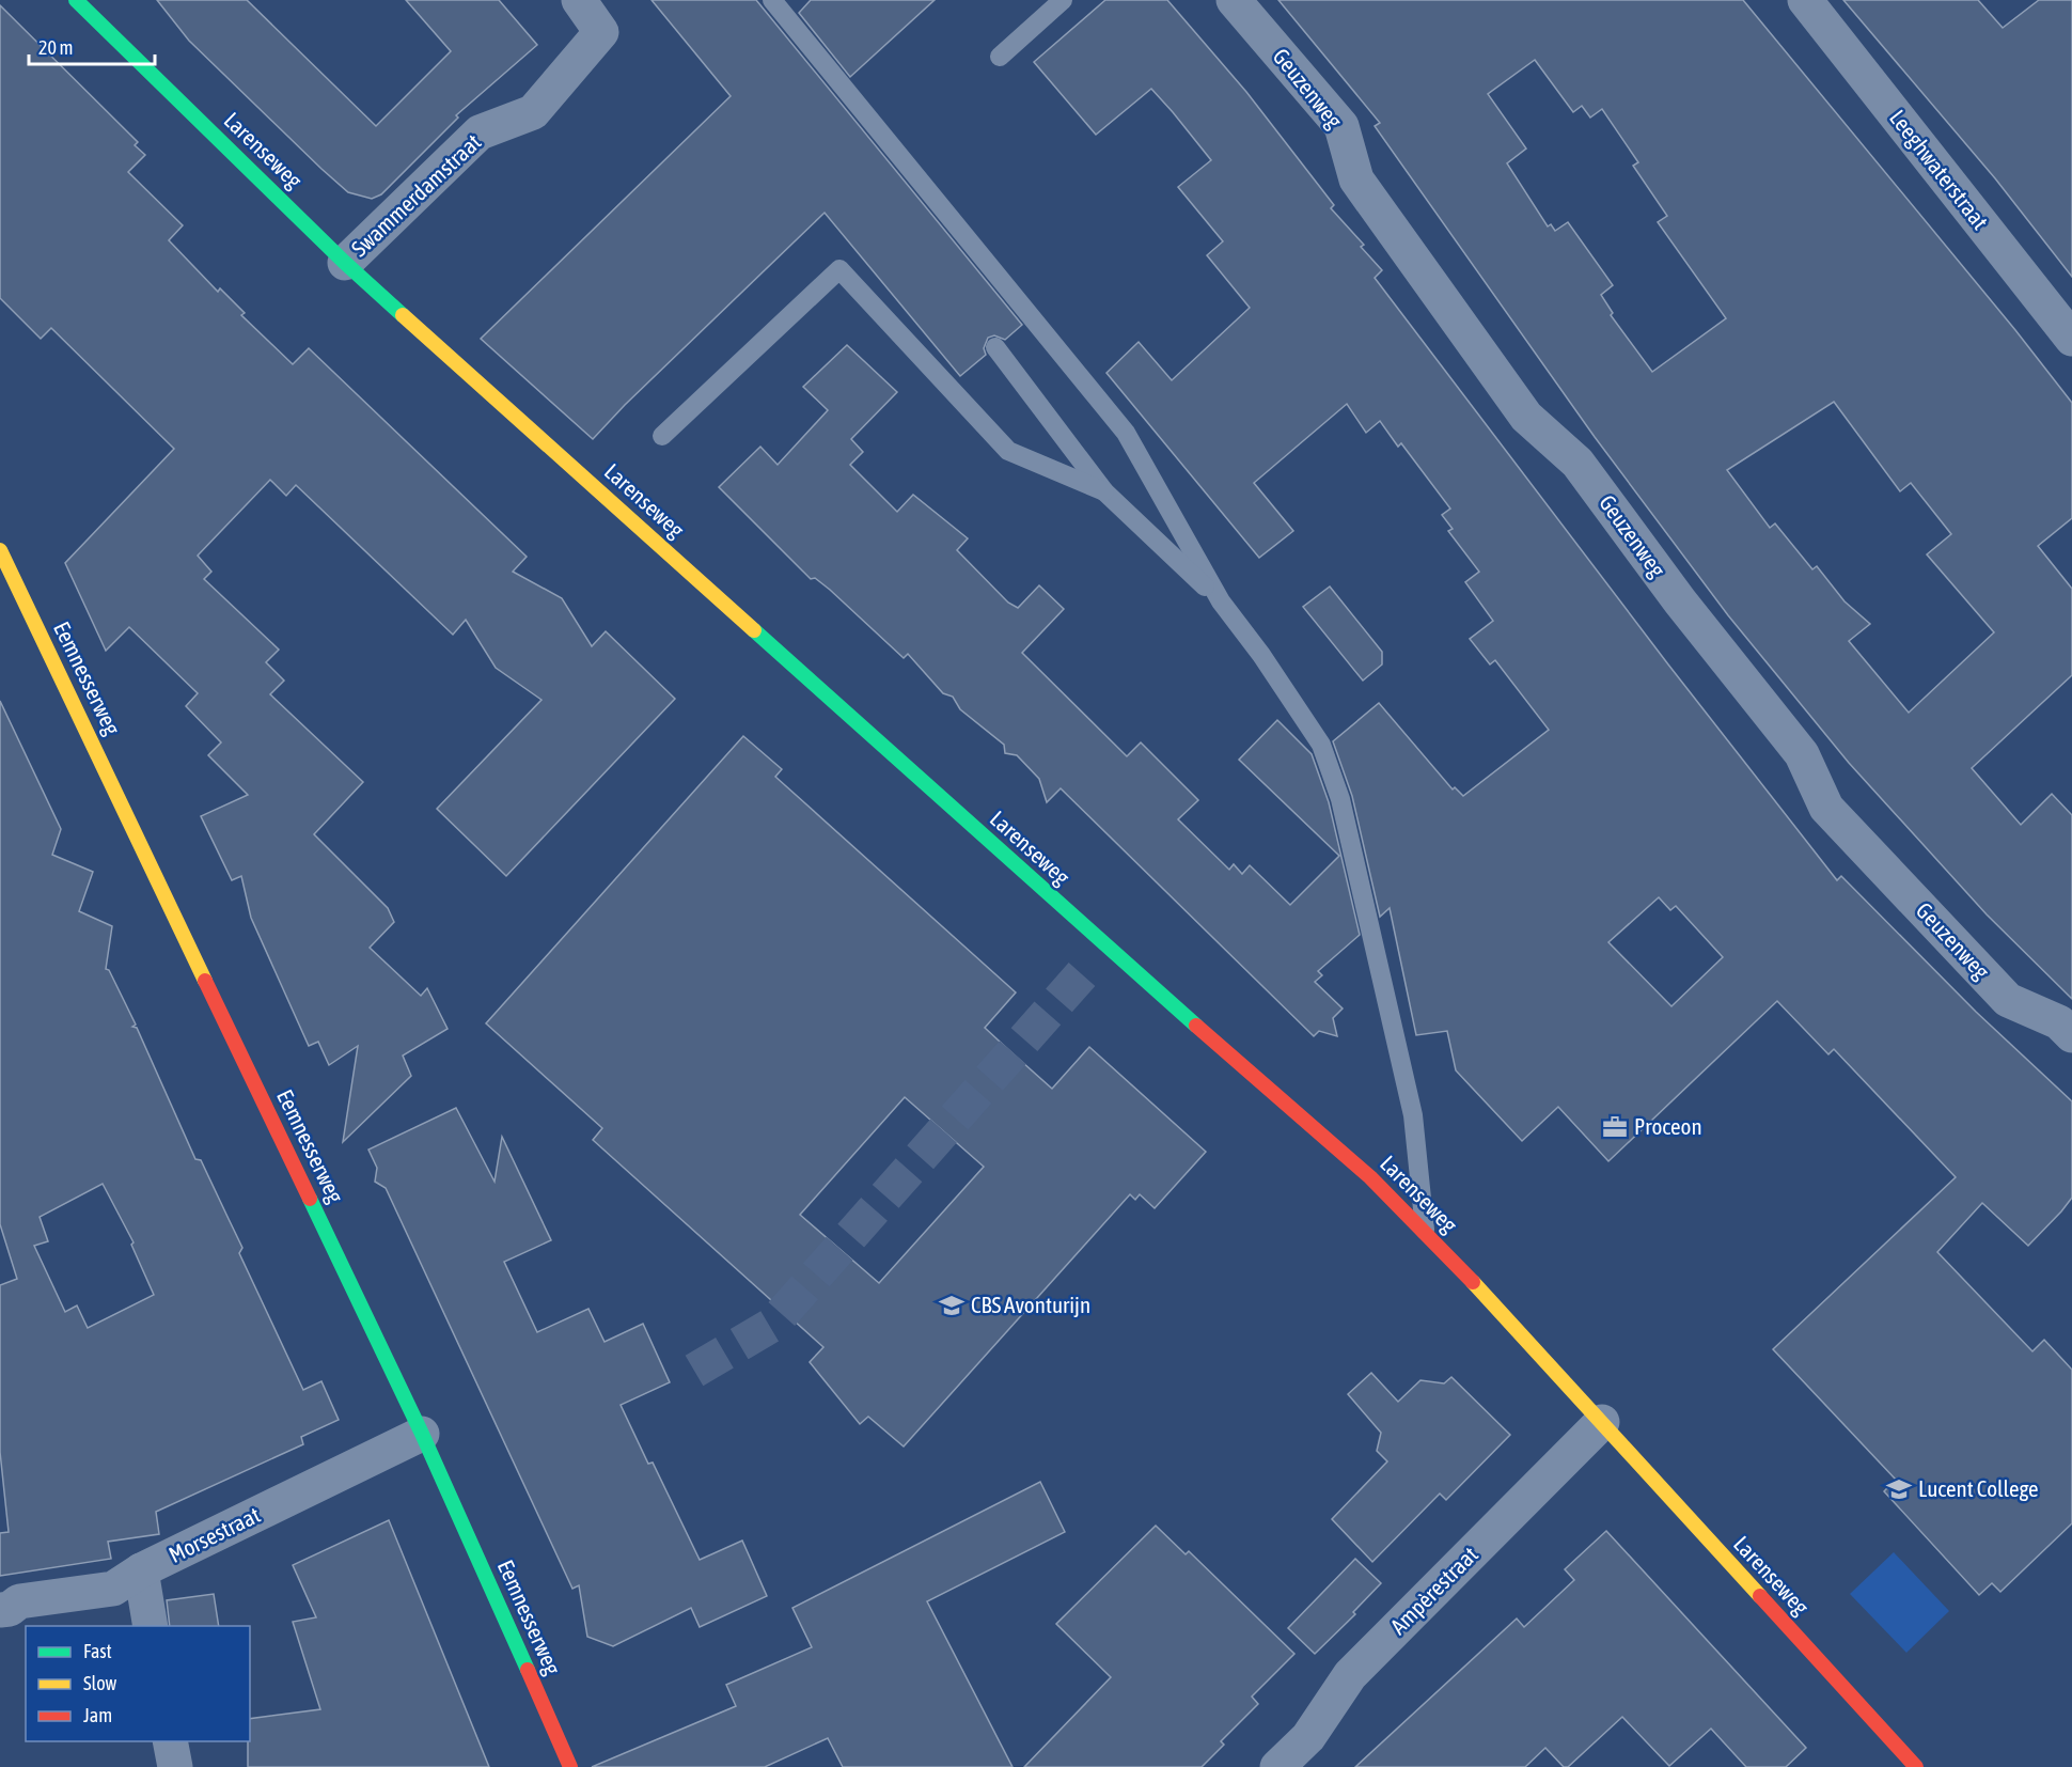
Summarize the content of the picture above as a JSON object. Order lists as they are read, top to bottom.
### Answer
{
  "streets": {
    "street": [
      "Geuzenweg",
      "Larenseweg",
      "Leeghwaterstraat",
      "Swammerdamstraat",
      "Eemnesserweg",
      "Morsestraat",
      "Ampèrestraat"
    ]
  },
  "crossings": [
    ["Larenseweg", "Swammerdamstraat"],
    ["Larenseweg", "Ampèrestraat"],
    ["Eemnesserweg", "Morsestraat"]
  ],
  "places": {
    "office": ["Proceon"],
    "school or university": ["CBS Avonturijn", "Lucent College"]
  },
  "legend": ["Fast", "Slow", "Jam"],
  "scale_bar": "20 m"
}
